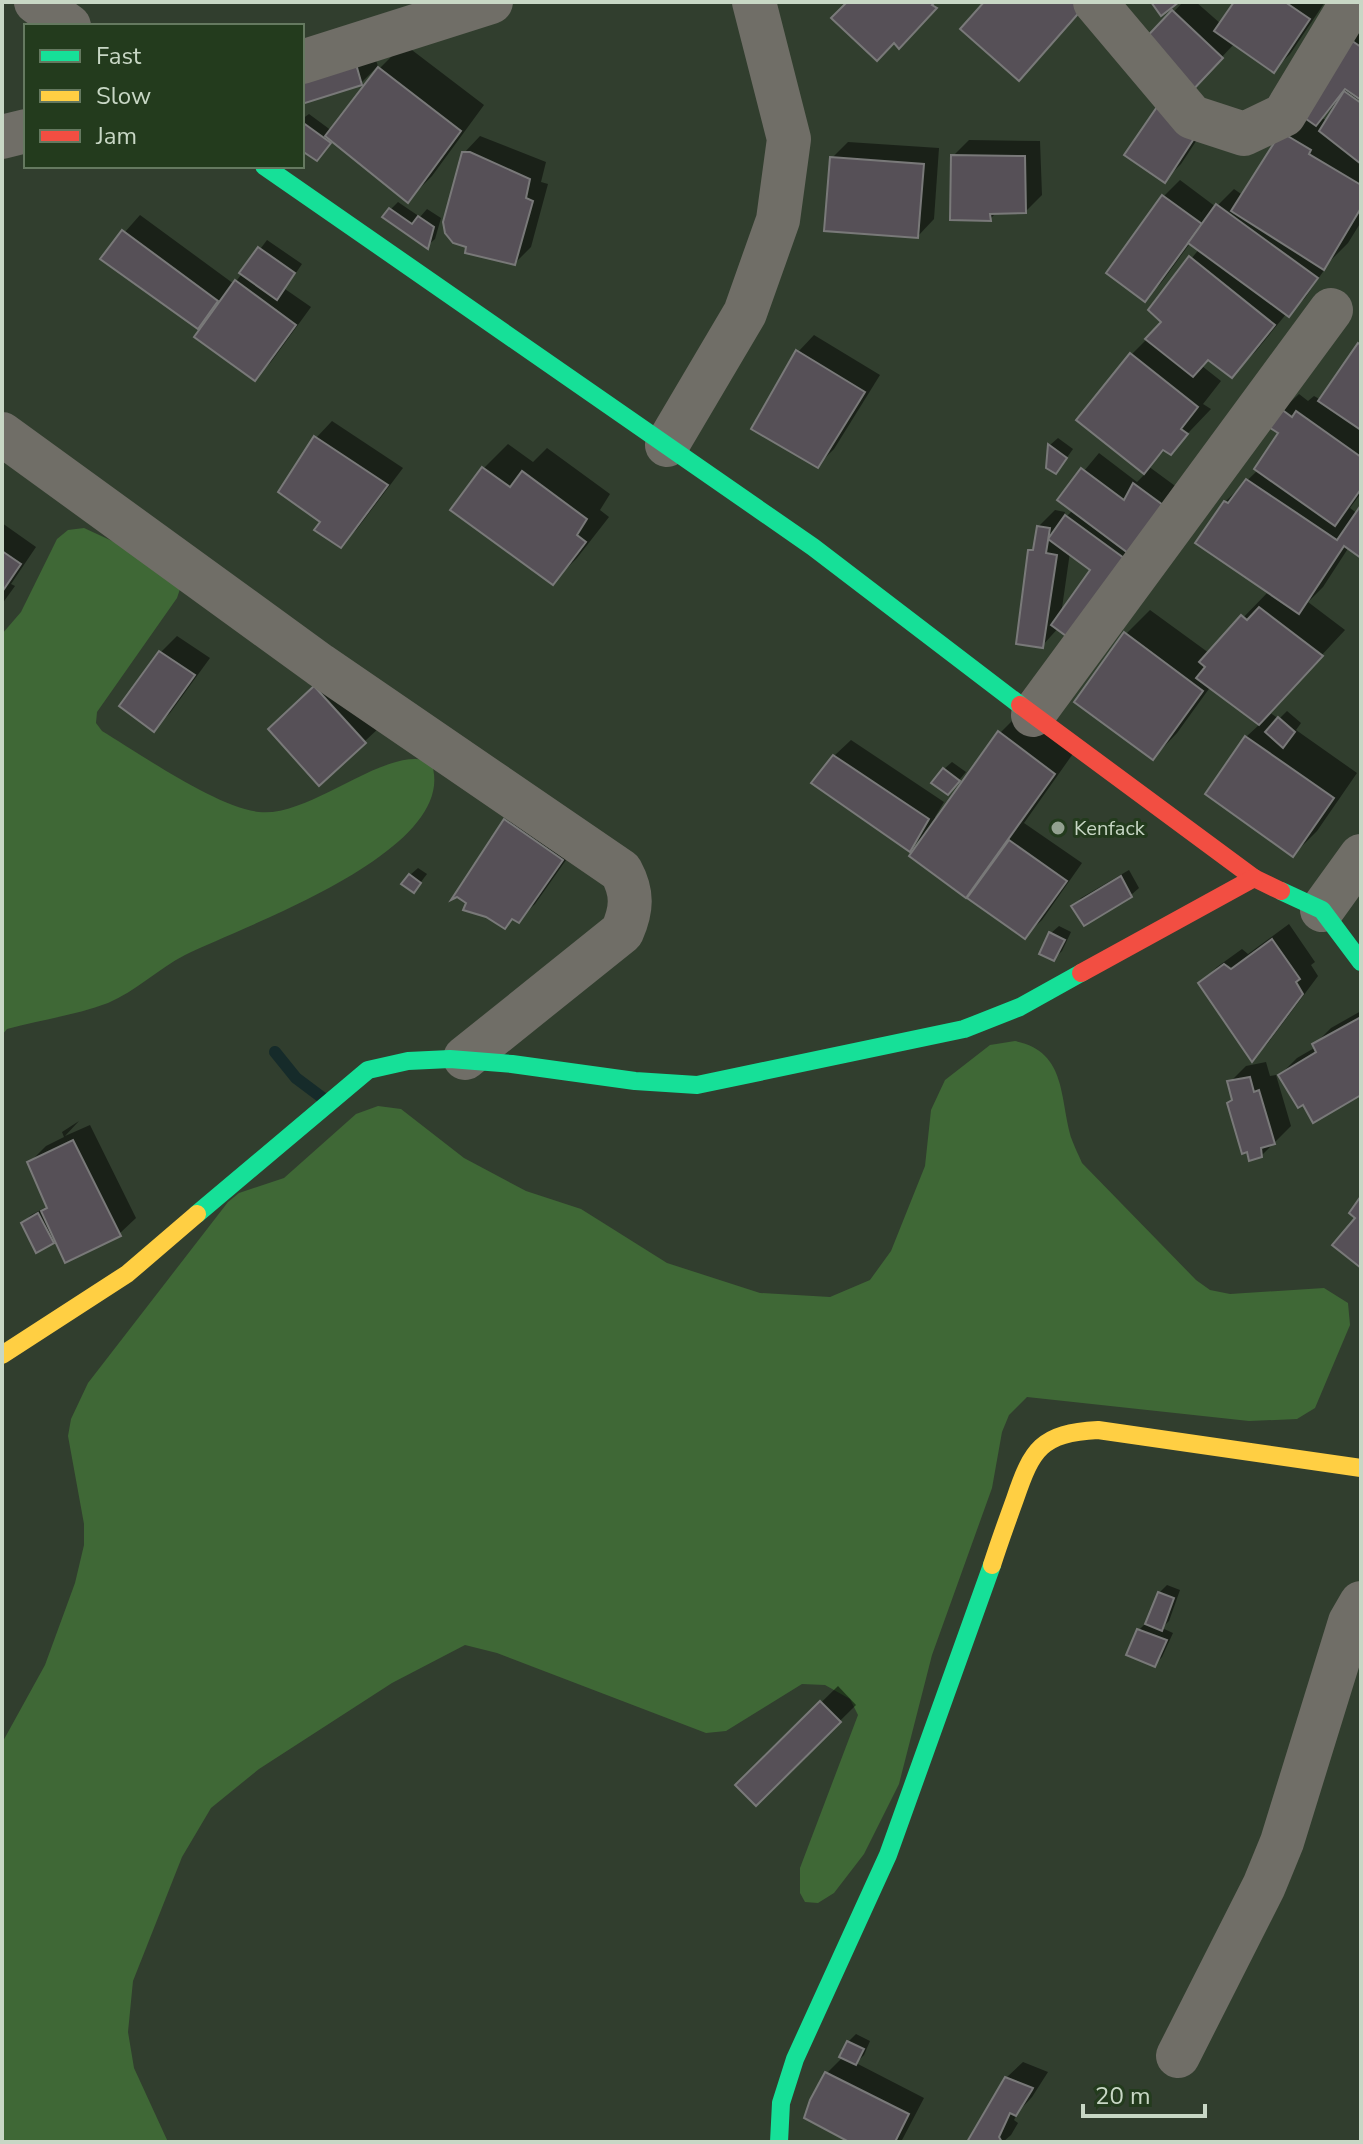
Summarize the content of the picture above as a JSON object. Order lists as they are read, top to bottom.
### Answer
{
  "places": ["Kenfack"],
  "legend": ["Fast", "Slow", "Jam"],
  "scale_bar": "20 m"
}
